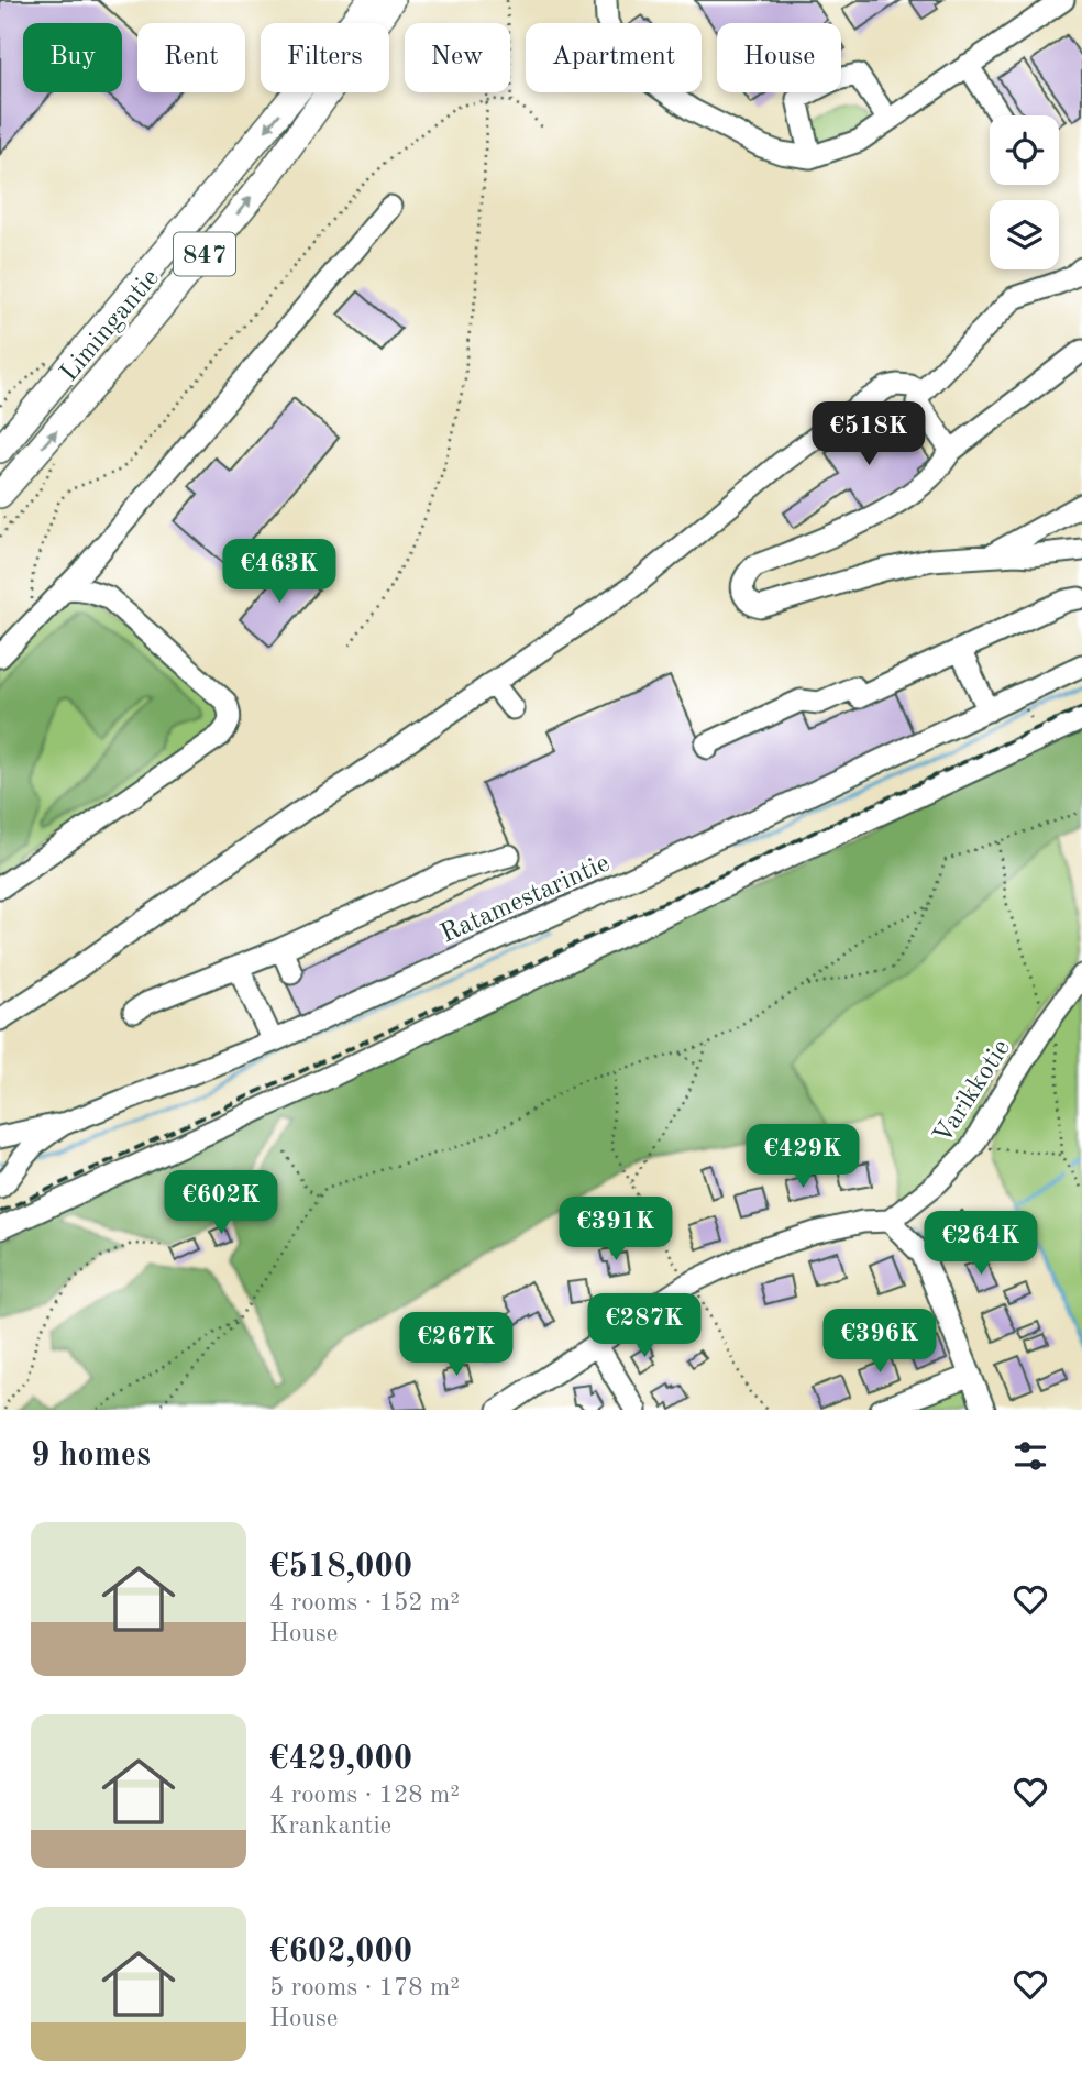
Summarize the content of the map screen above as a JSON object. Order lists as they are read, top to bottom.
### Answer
{
  "streets": {
    "main road": ["847", "Limingantie"],
    "street": ["Ratamestarintie", "Varikkotie"]
  },
  "page": {
    "chip": [
      "Buy",
      "Rent",
      "Filters",
      "New",
      "Apartment",
      "House"
    ],
    "price": [
      "€518K",
      "€463K",
      "€429K",
      "€602K",
      "€391K",
      "€264K",
      "€287K",
      "€396K",
      "€267K"
    ],
    "heading": "9 homes",
    "list": [
      {
        "name": "€518,000",
        "note": "4 rooms · 152 m² · House"
      },
      {
        "name": "€429,000",
        "note": "4 rooms · 128 m² · Krankantie"
      },
      {
        "name": "€602,000",
        "note": "5 rooms · 178 m² · House"
      }
    ]
  }
}
